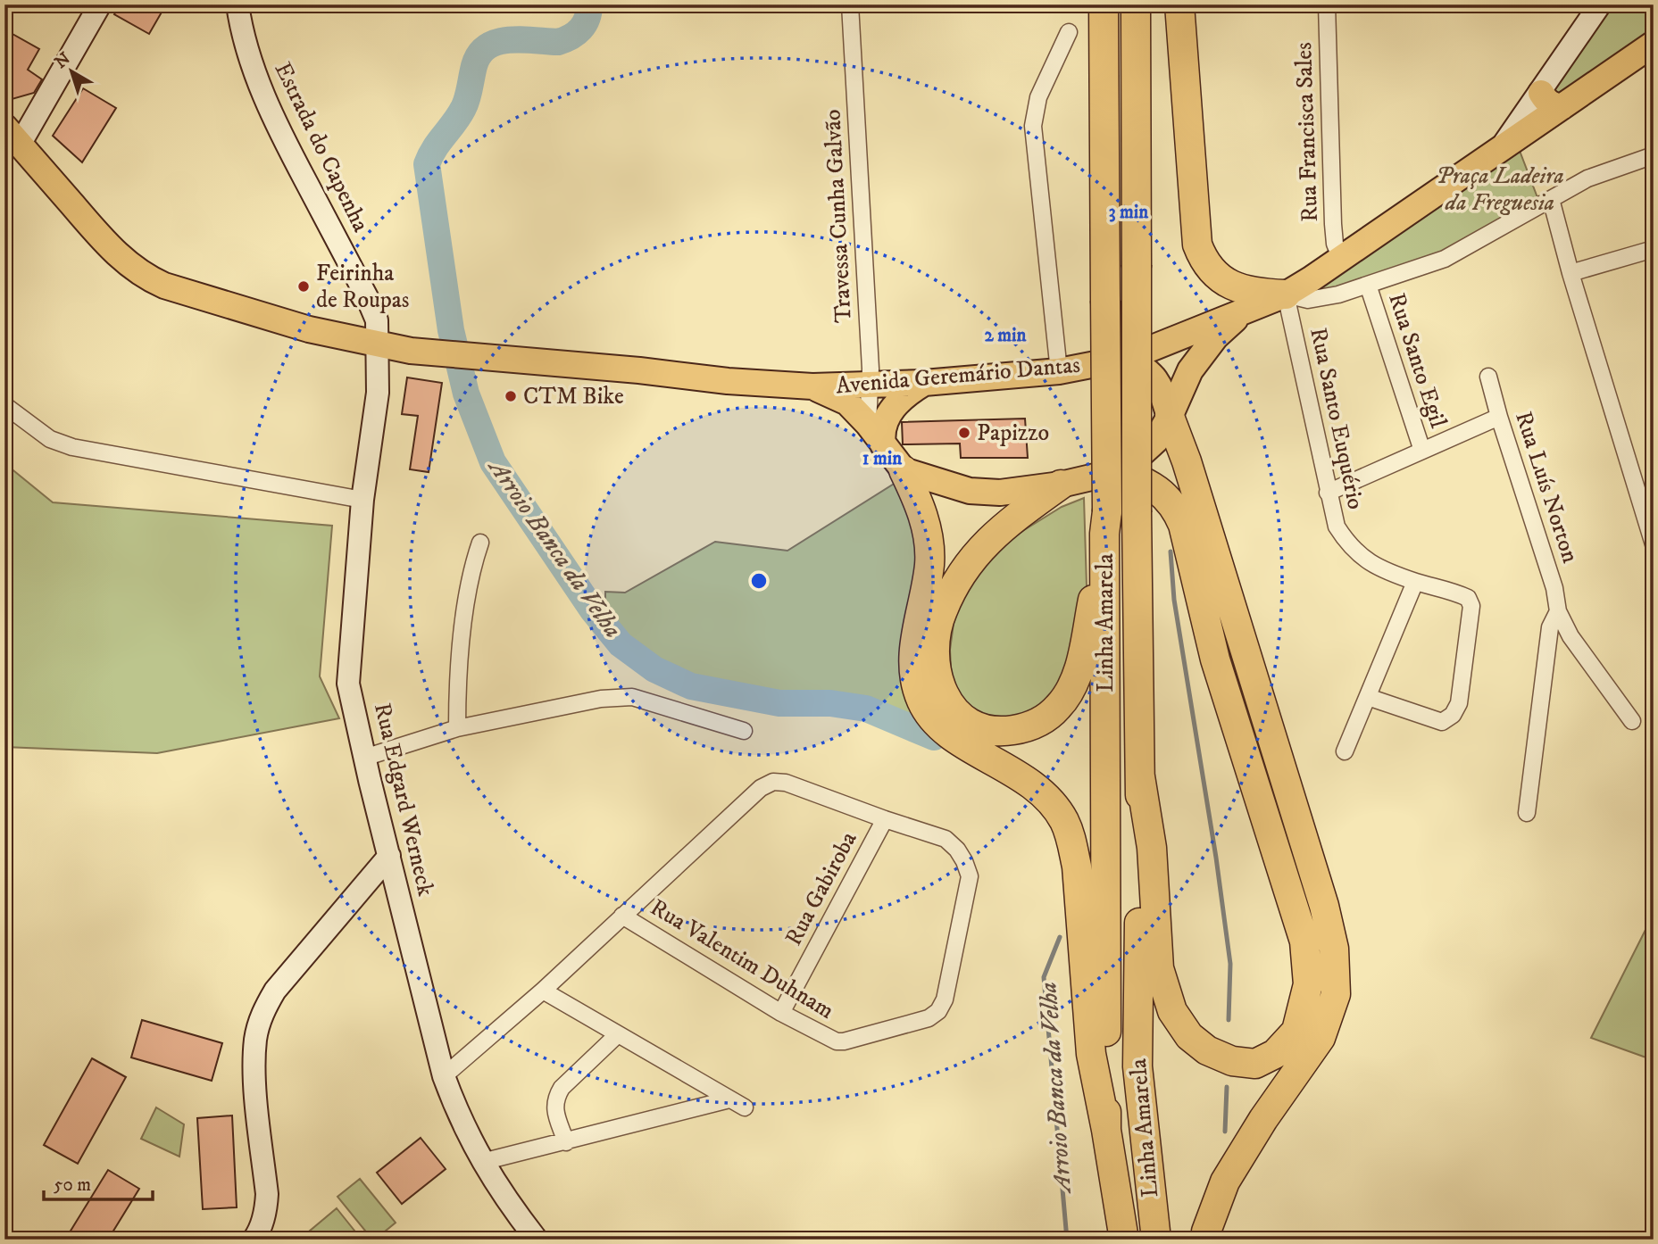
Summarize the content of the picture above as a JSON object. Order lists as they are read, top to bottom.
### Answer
{
  "streets": {
    "highway": ["Linha Amarela"],
    "main road": ["Avenida Geremário Dantas"],
    "street": [
      "Rua Francisca Sales",
      "Estrada do Capenha",
      "Travessa Cunha Galvão",
      "Rua Santo Egil",
      "Rua Santo Euquério",
      "Rua Luís Norton",
      "Rua Edgard Werneck",
      "Rua Gabiroba",
      "Rua Valentim Duhnam"
    ]
  },
  "crossings": [
    ["Rua Francisca Sales", "Avenida Geremário Dantas"],
    ["Estrada do Capenha", "Avenida Geremário Dantas"],
    ["Estrada do Capenha", "Rua Edgard Werneck"],
    ["Travessa Cunha Galvão", "Avenida Geremário Dantas"],
    ["Avenida Geremário Dantas", "Rua Santo Euquério"],
    ["Avenida Geremário Dantas", "Rua Edgard Werneck"],
    ["Rua Edgard Werneck", "Rua Valentim Duhnam"],
    ["Rua Gabiroba", "Rua Valentim Duhnam"]
  ],
  "water": ["Arroio Banca da Velha"],
  "parks": ["Praça Ladeira da Freguesia"],
  "places": ["Feirinha de Roupas", "CTM Bike", "Papizzo"],
  "scale_bar": "50 m",
  "north": "top left",
  "rings": ["3 min", "2 min", "1 min"]
}
